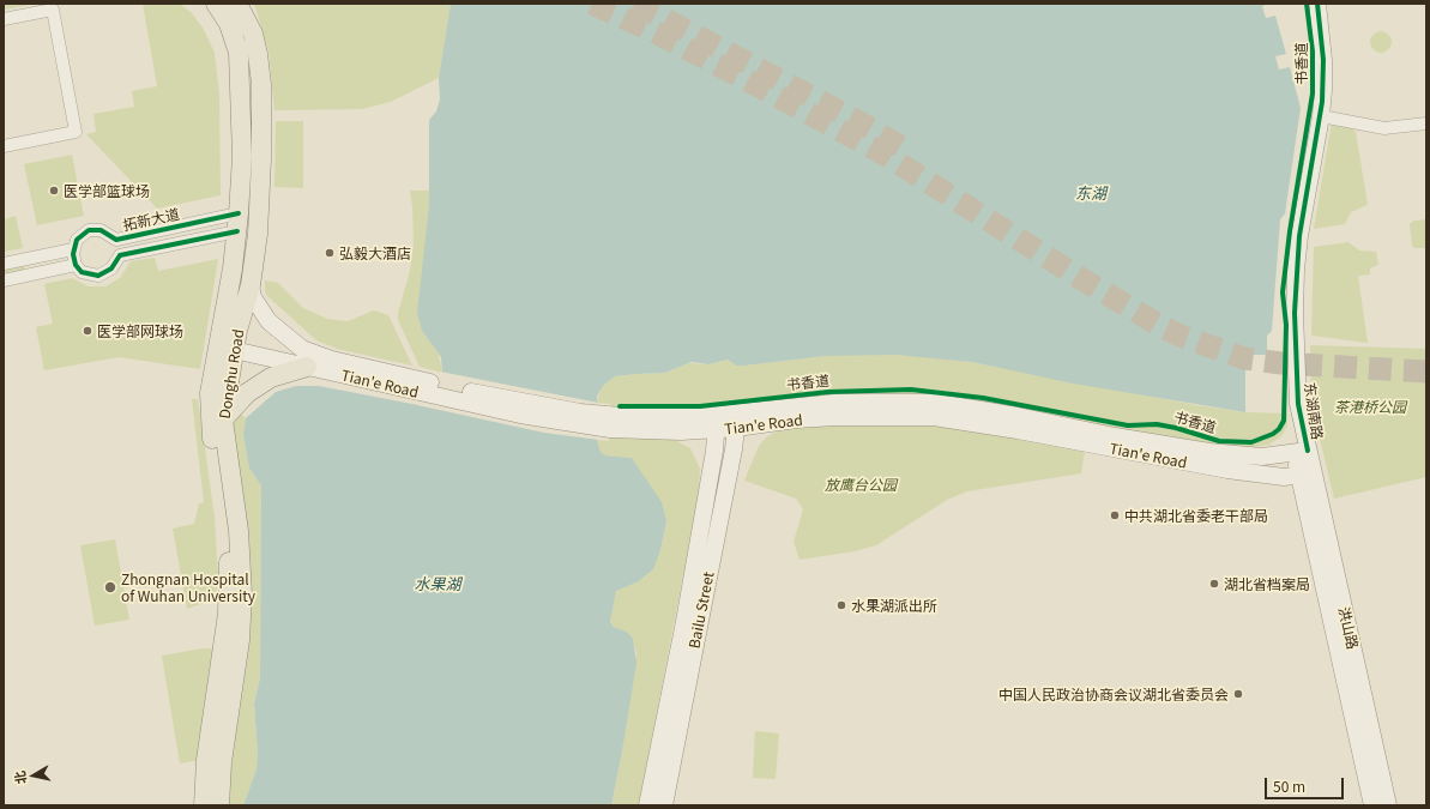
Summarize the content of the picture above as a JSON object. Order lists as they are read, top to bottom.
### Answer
{
  "streets": {
    "main road": [
      "Donghu Road",
      "Tian'e Road",
      "东湖南路",
      "Bailu Street",
      "洪山路"
    ],
    "street": ["拓新大道"],
    "cycle path": ["书香道"]
  },
  "crossings": [
    ["拓新大道", "Donghu Road"],
    ["Donghu Road", "Tian'e Road"],
    ["Tian'e Road", "东湖南路"],
    ["Tian'e Road", "Bailu Street"],
    ["Tian'e Road", "洪山路"],
    ["东湖南路", "洪山路"]
  ],
  "water": ["东湖", "水果湖"],
  "parks": ["茶港桥公园", "放鹰台公园"],
  "places": [
    "医学部篮球场",
    "弘毅大酒店",
    "医学部网球场",
    "中共湖北省委老干部局",
    "湖北省档案局",
    "Zhongnan Hospital of Wuhan University",
    "水果湖派出所",
    "中国人民政治协商会议湖北省委员会"
  ],
  "scale_bar": "50 m",
  "north": "left"
}
